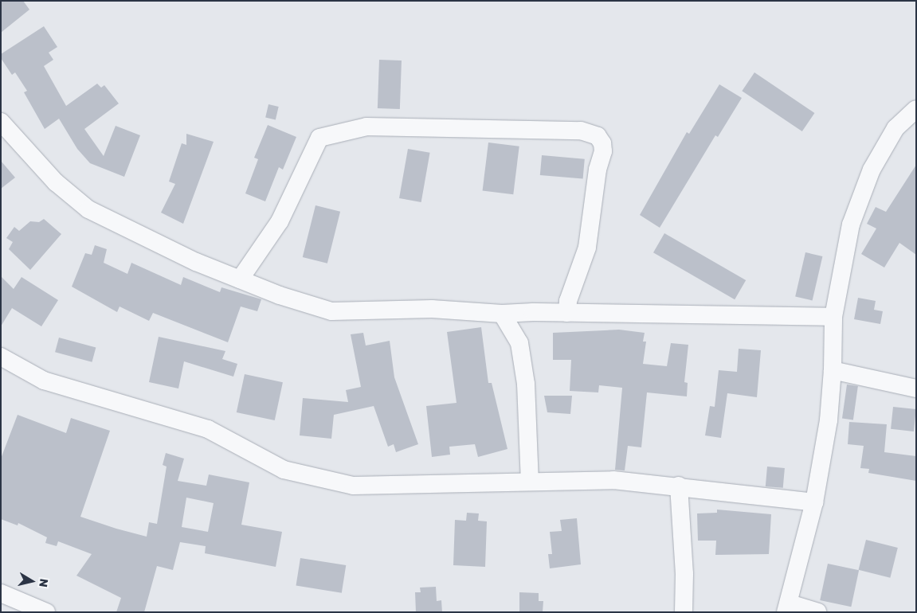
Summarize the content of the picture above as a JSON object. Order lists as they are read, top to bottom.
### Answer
{
  "north": "right"
}
